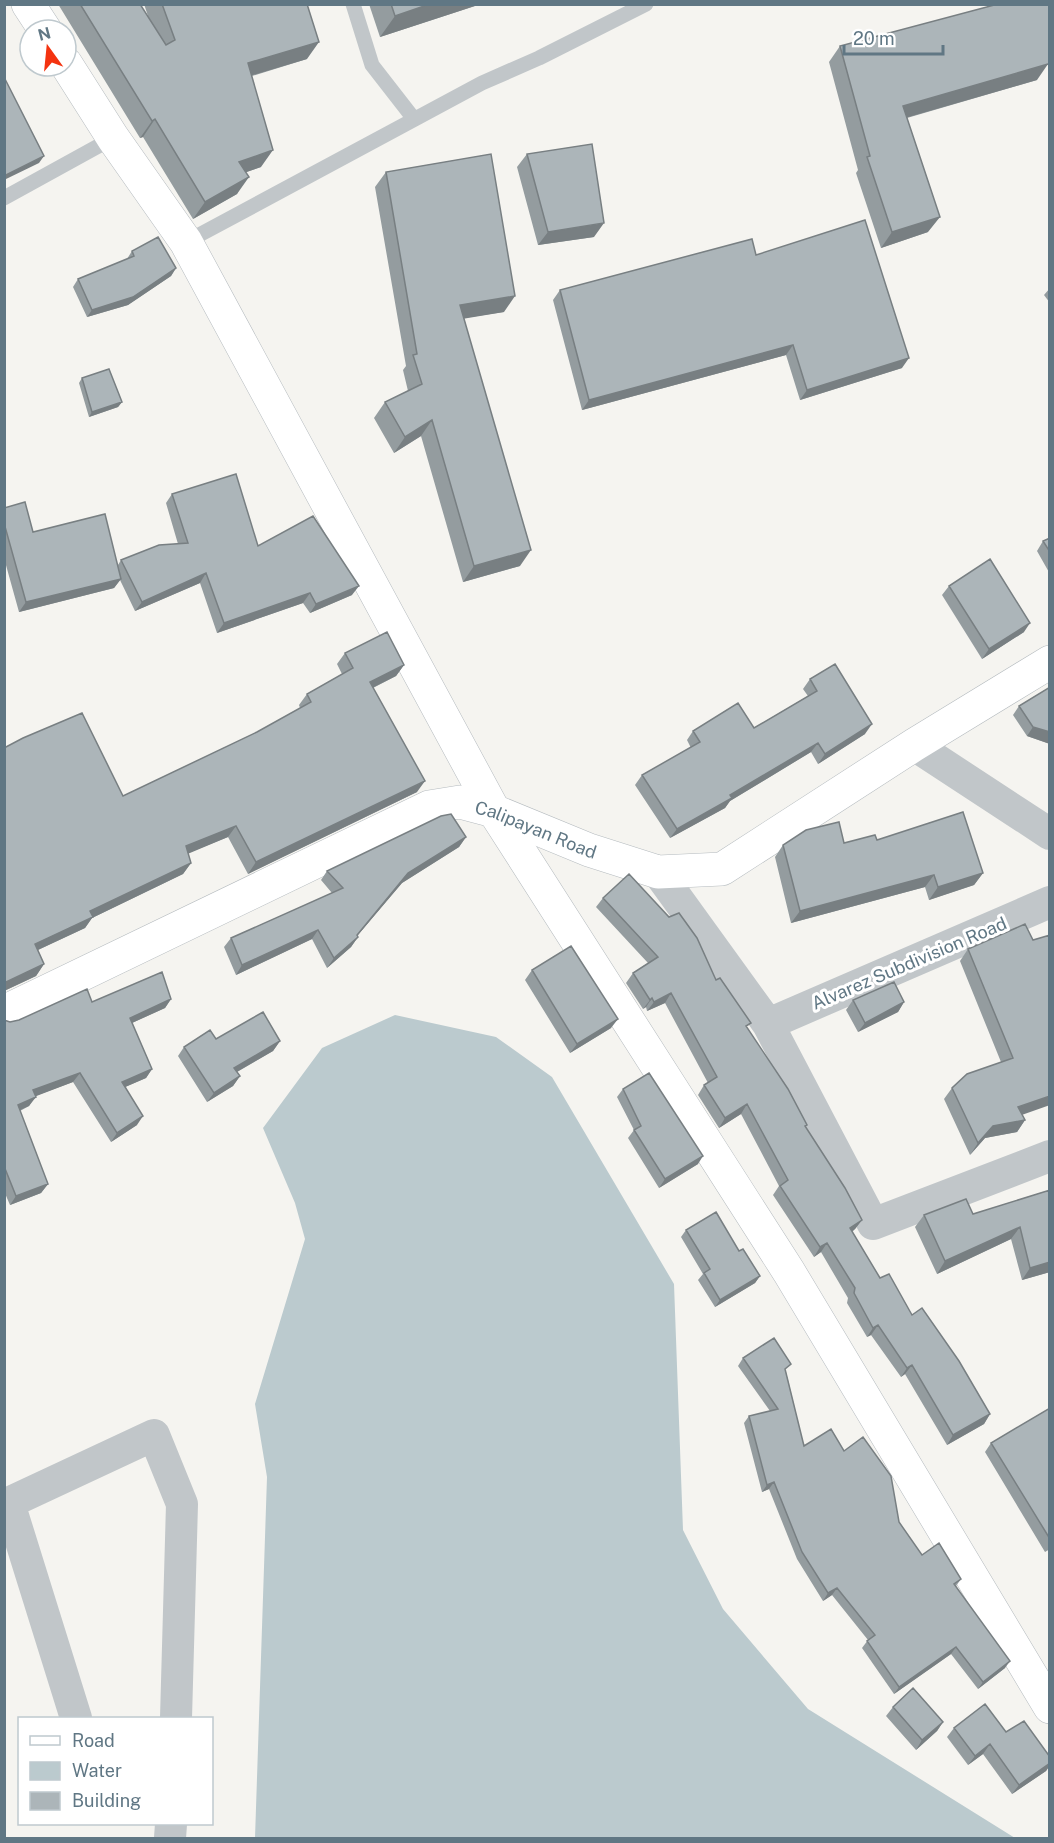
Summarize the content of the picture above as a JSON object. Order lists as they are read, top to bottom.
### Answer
{
  "streets": {
    "street": ["Calipayan Road", "Alvarez Subdivision Road"]
  },
  "legend": ["Road", "Water", "Building"],
  "scale_bar": "20 m",
  "north": "top"
}
